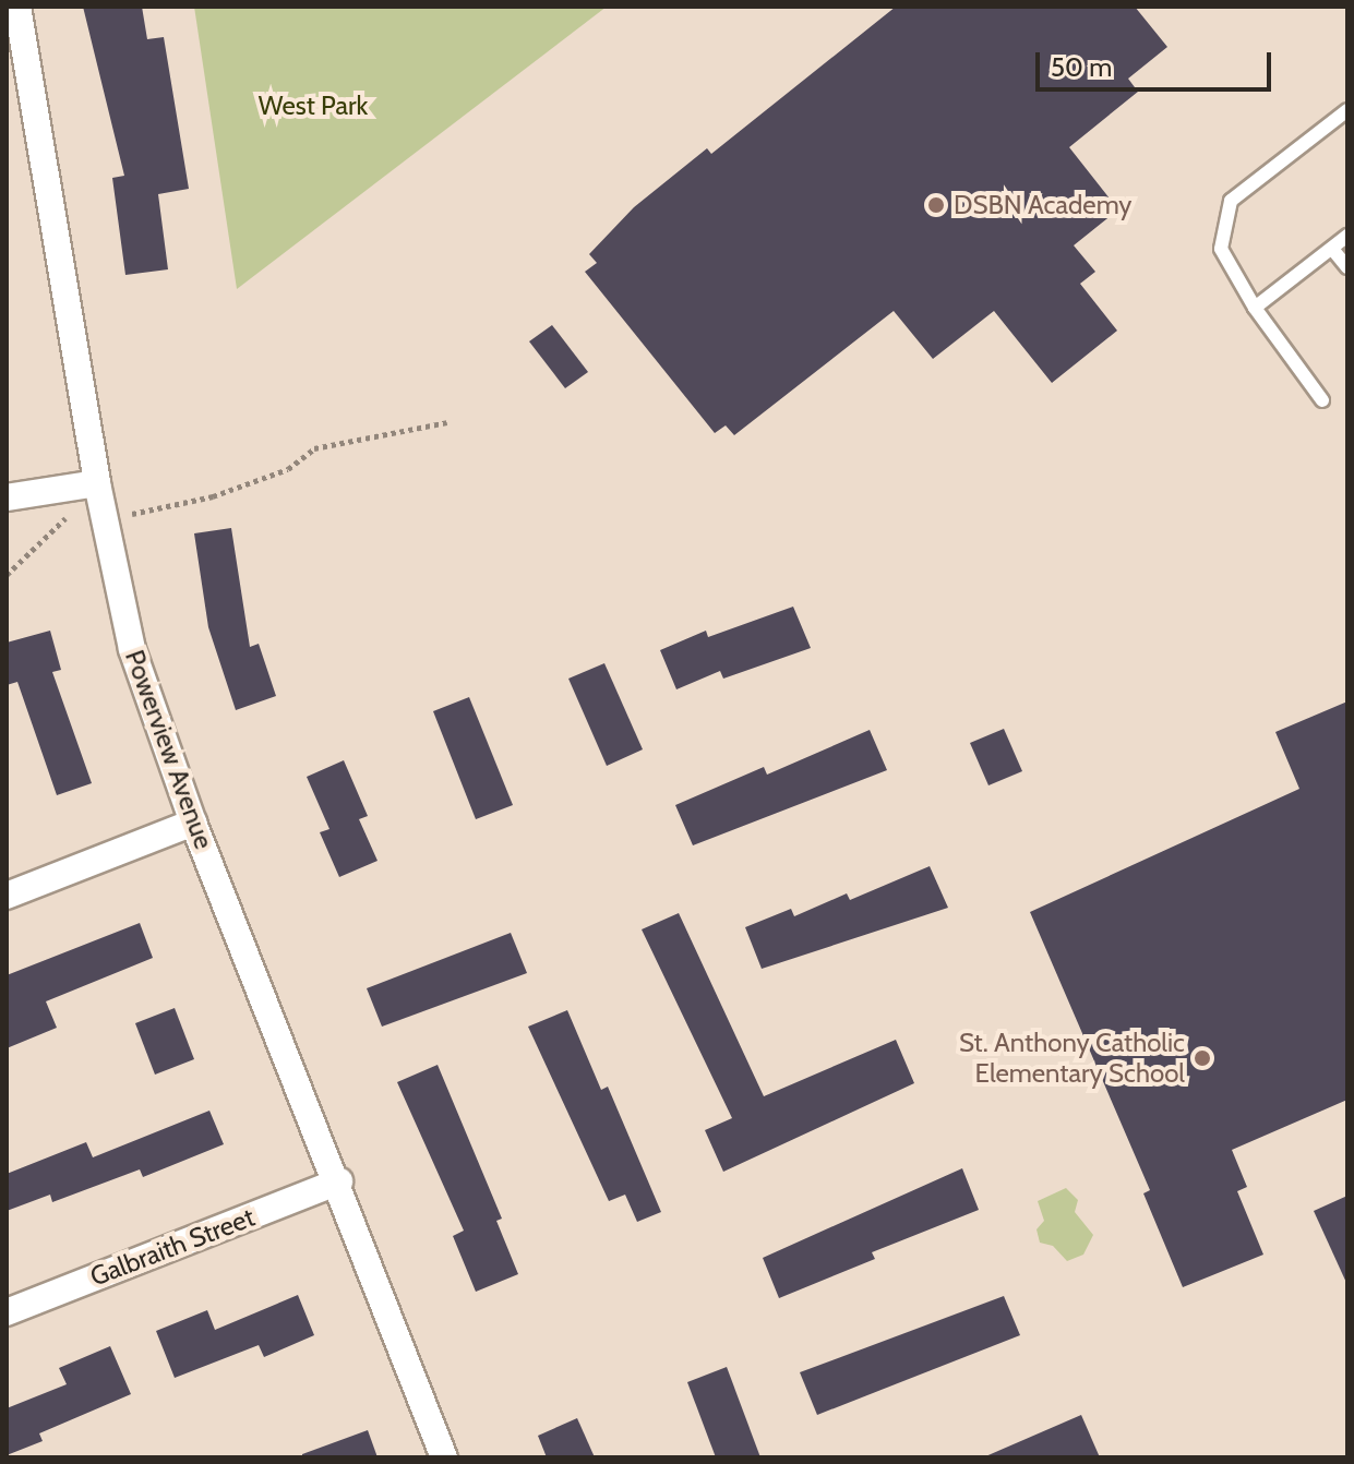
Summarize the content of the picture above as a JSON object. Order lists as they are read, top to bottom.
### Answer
{
  "streets": {
    "street": ["Powerview Avenue", "Galbraith Street"]
  },
  "crossings": [
    ["Powerview Avenue", "Galbraith Street"]
  ],
  "parks": ["West Park"],
  "places": ["DSBN Academy", "St. Anthony Catholic Elementary School"],
  "scale_bar": "50 m"
}
